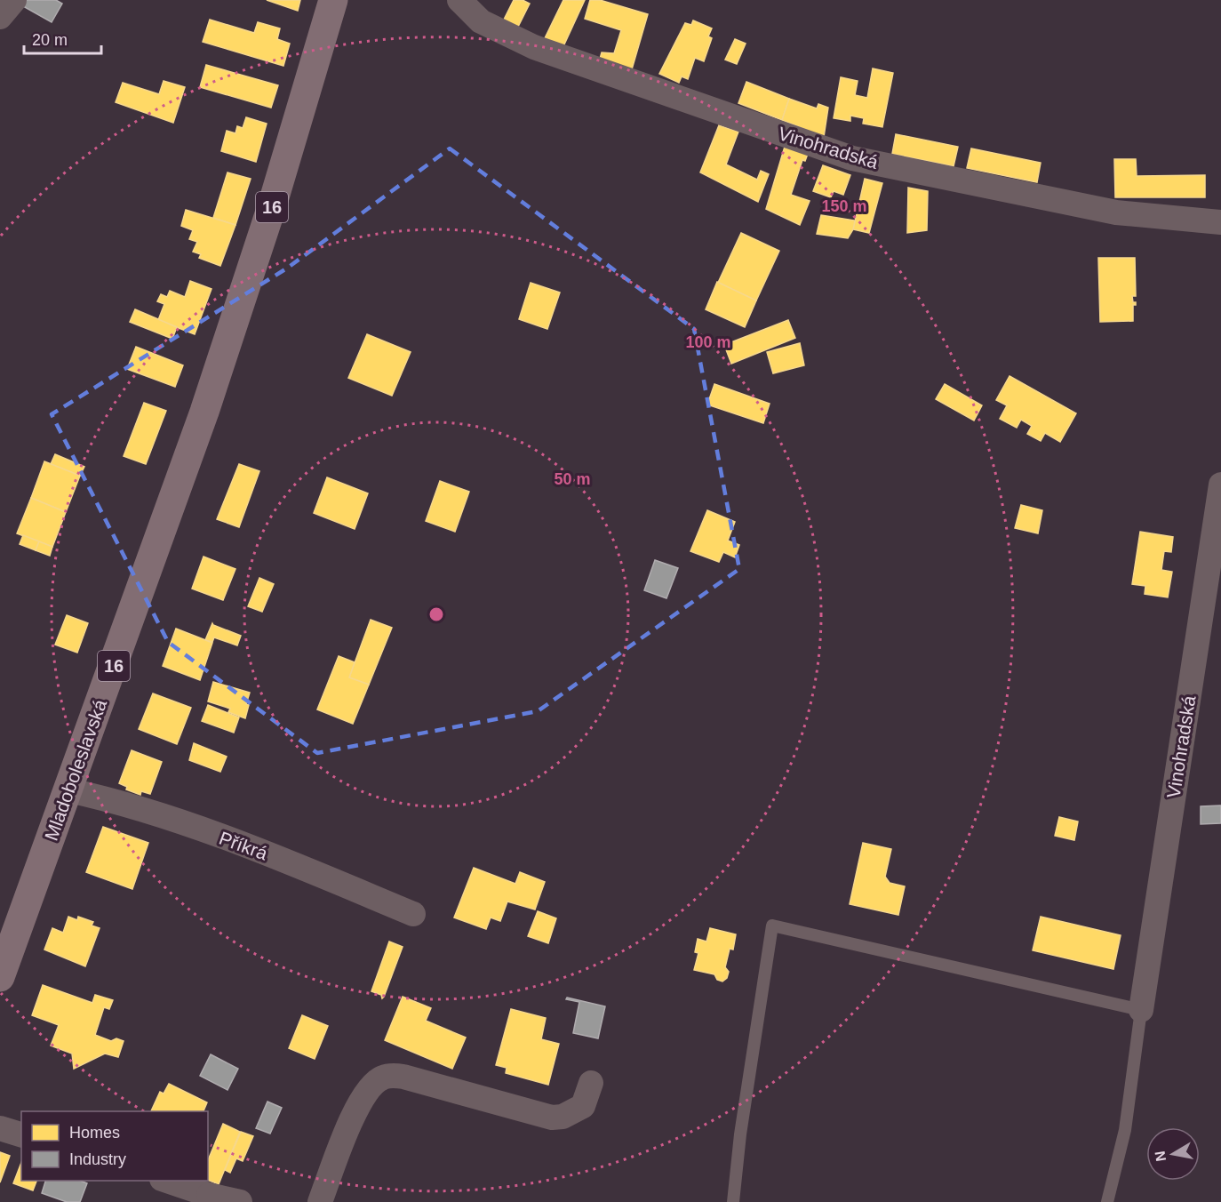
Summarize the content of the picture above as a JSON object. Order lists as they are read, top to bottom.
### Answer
{
  "streets": {
    "main road": ["16", "Mladoboleslavská"],
    "street": ["Vinohradská", "Příkrá"]
  },
  "crossings": [
    ["Mladoboleslavská", "Příkrá"]
  ],
  "legend": ["Homes", "Industry"],
  "scale_bar": "20 m",
  "north": "left",
  "rings": ["150 m", "100 m", "50 m"]
}
